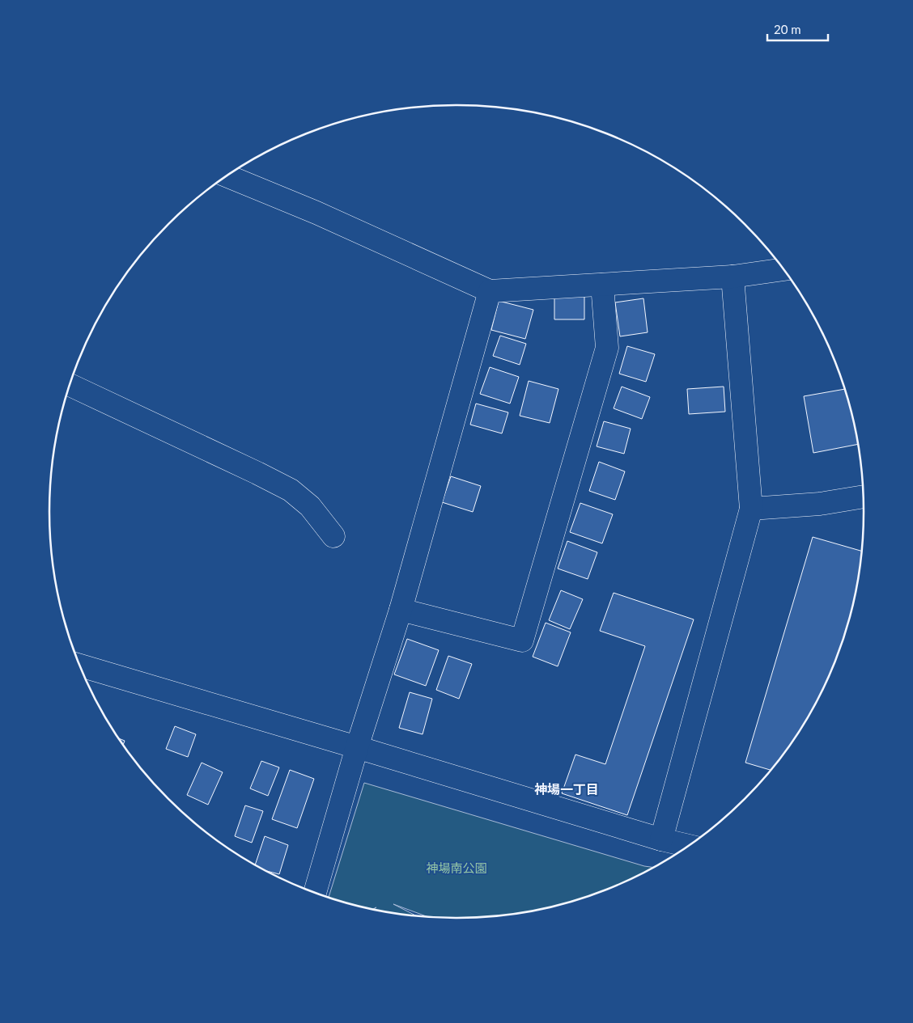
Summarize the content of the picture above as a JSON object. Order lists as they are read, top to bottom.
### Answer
{
  "districts": ["神場一丁目"],
  "parks": ["神場南公園"],
  "scale_bar": "20 m"
}
